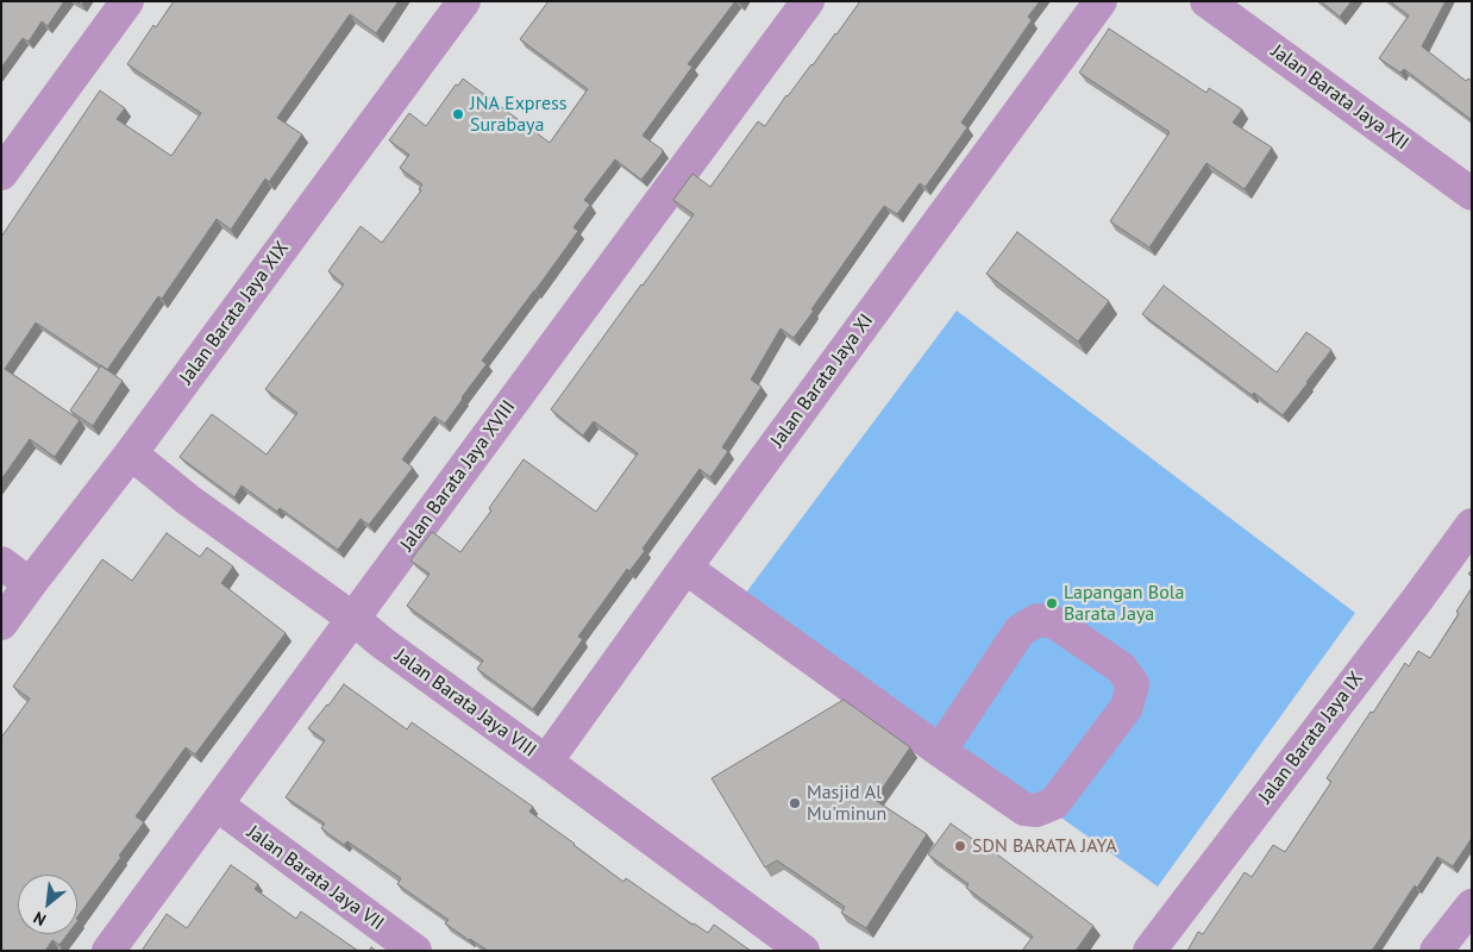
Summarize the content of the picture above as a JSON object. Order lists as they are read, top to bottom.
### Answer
{
  "streets": {
    "street": [
      "Jalan Barata Jaya XII",
      "Jalan Barata Jaya XIX",
      "Jalan Barata Jaya XI",
      "Jalan Barata Jaya XVIII",
      "Jalan Barata Jaya VIII",
      "Jalan Barata Jaya IX",
      "Jalan Barata Jaya VII"
    ]
  },
  "crossings": [
    ["Jalan Barata Jaya XIX", "Jalan Barata Jaya VIII"],
    ["Jalan Barata Jaya XI", "Jalan Barata Jaya VIII"],
    ["Jalan Barata Jaya XVIII", "Jalan Barata Jaya VIII"],
    ["Jalan Barata Jaya XVIII", "Jalan Barata Jaya VII"]
  ],
  "places": [
    "JNA Express Surabaya",
    "Lapangan Bola Barata Jaya",
    "Masjid Al Mu'minun",
    "SDN BARATA JAYA"
  ],
  "north": "bottom left"
}
